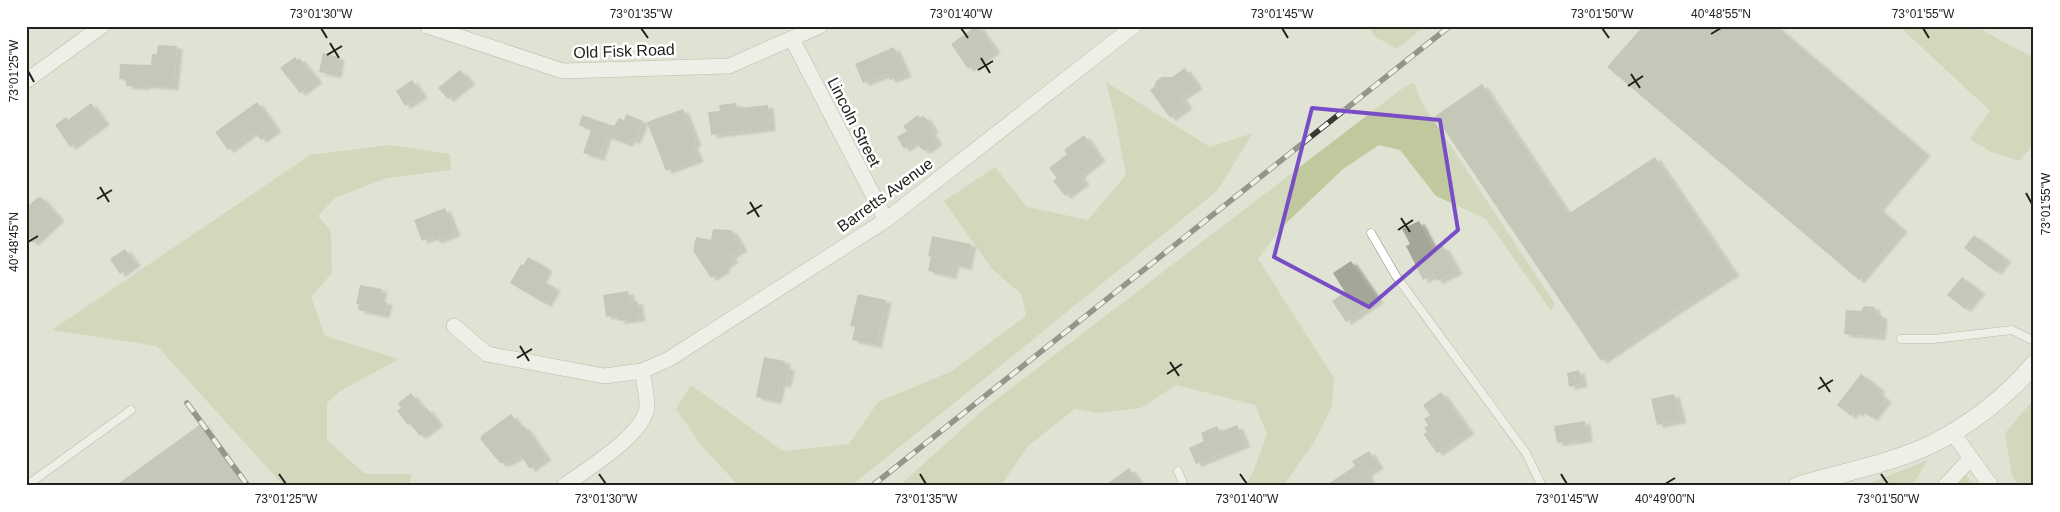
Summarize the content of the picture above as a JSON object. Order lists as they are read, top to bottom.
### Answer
{
  "streets": {
    "street": ["Old Fisk Road", "Lincoln Street", "Barretts Avenue"]
  },
  "crossings": [
    ["Old Fisk Road", "Lincoln Street"],
    ["Lincoln Street", "Barretts Avenue"]
  ],
  "coordinates": [
    "73°01'30\"W",
    "73°01'35\"W",
    "73°01'40\"W",
    "73°01'45\"W",
    "73°01'50\"W",
    "40°48'55\"N",
    "73°01'55\"W",
    "73°01'25\"W",
    "40°48'45\"N",
    "40°49'00\"N"
  ]
}
